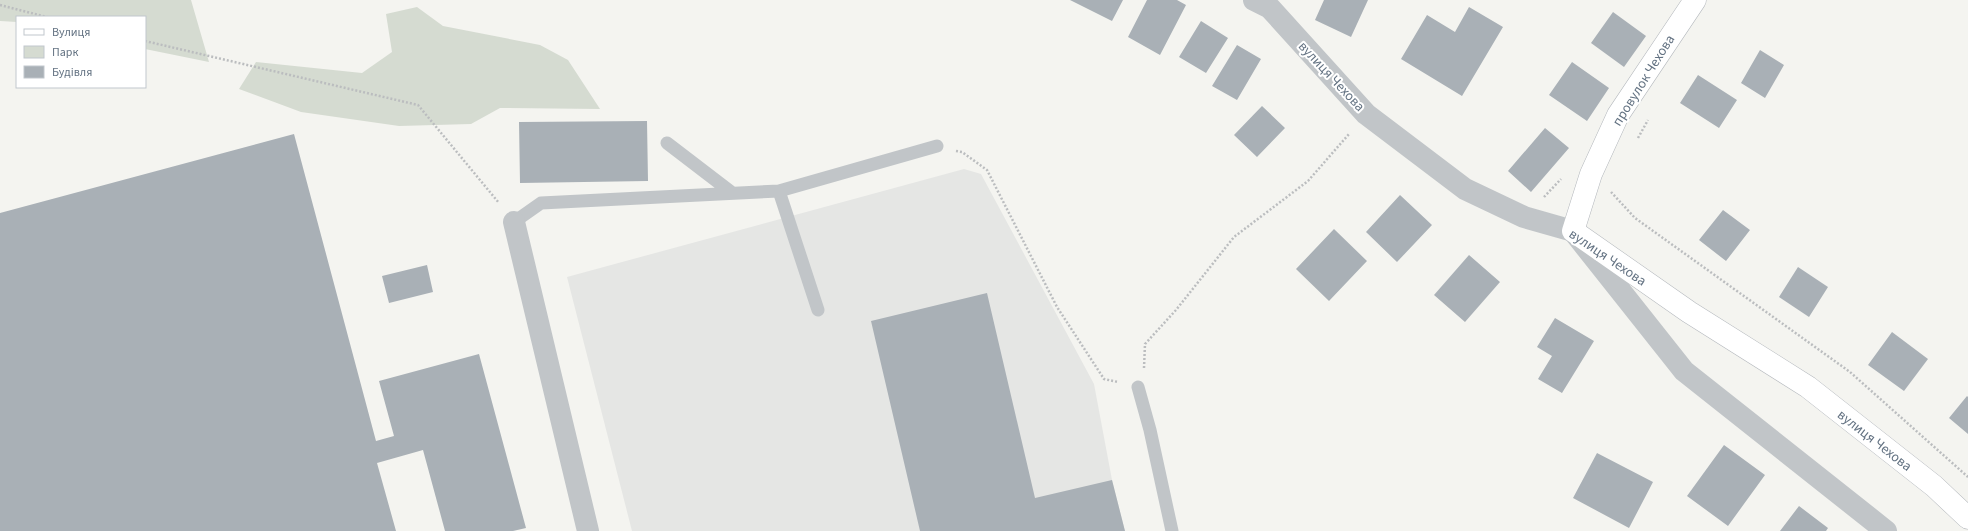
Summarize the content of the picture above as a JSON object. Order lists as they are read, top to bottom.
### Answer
{
  "streets": {
    "main road": ["вулиця Чехова", "провулок Чехова"]
  },
  "crossings": [
    ["вулиця Чехова", "провулок Чехова"]
  ],
  "legend": ["Вулиця", "Парк", "Будівля"]
}
